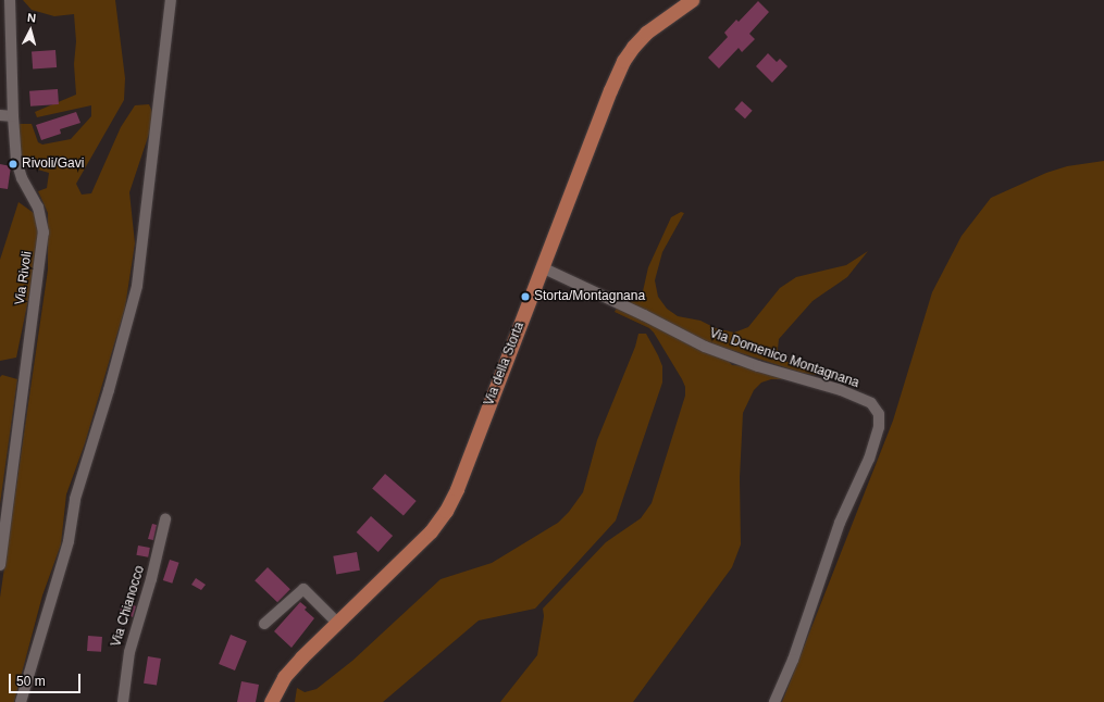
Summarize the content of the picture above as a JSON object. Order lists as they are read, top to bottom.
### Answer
{
  "streets": {
    "main road": ["Via della Storta"],
    "street": ["Via Rivoli", "Via Domenico Montagnana", "Via Chianocco"]
  },
  "crossings": [
    ["Via Domenico Montagnana", "Via della Storta"]
  ],
  "places": ["Rivoli/Gavi", "Storta/Montagnana"],
  "scale_bar": "50 m",
  "north": "top"
}
